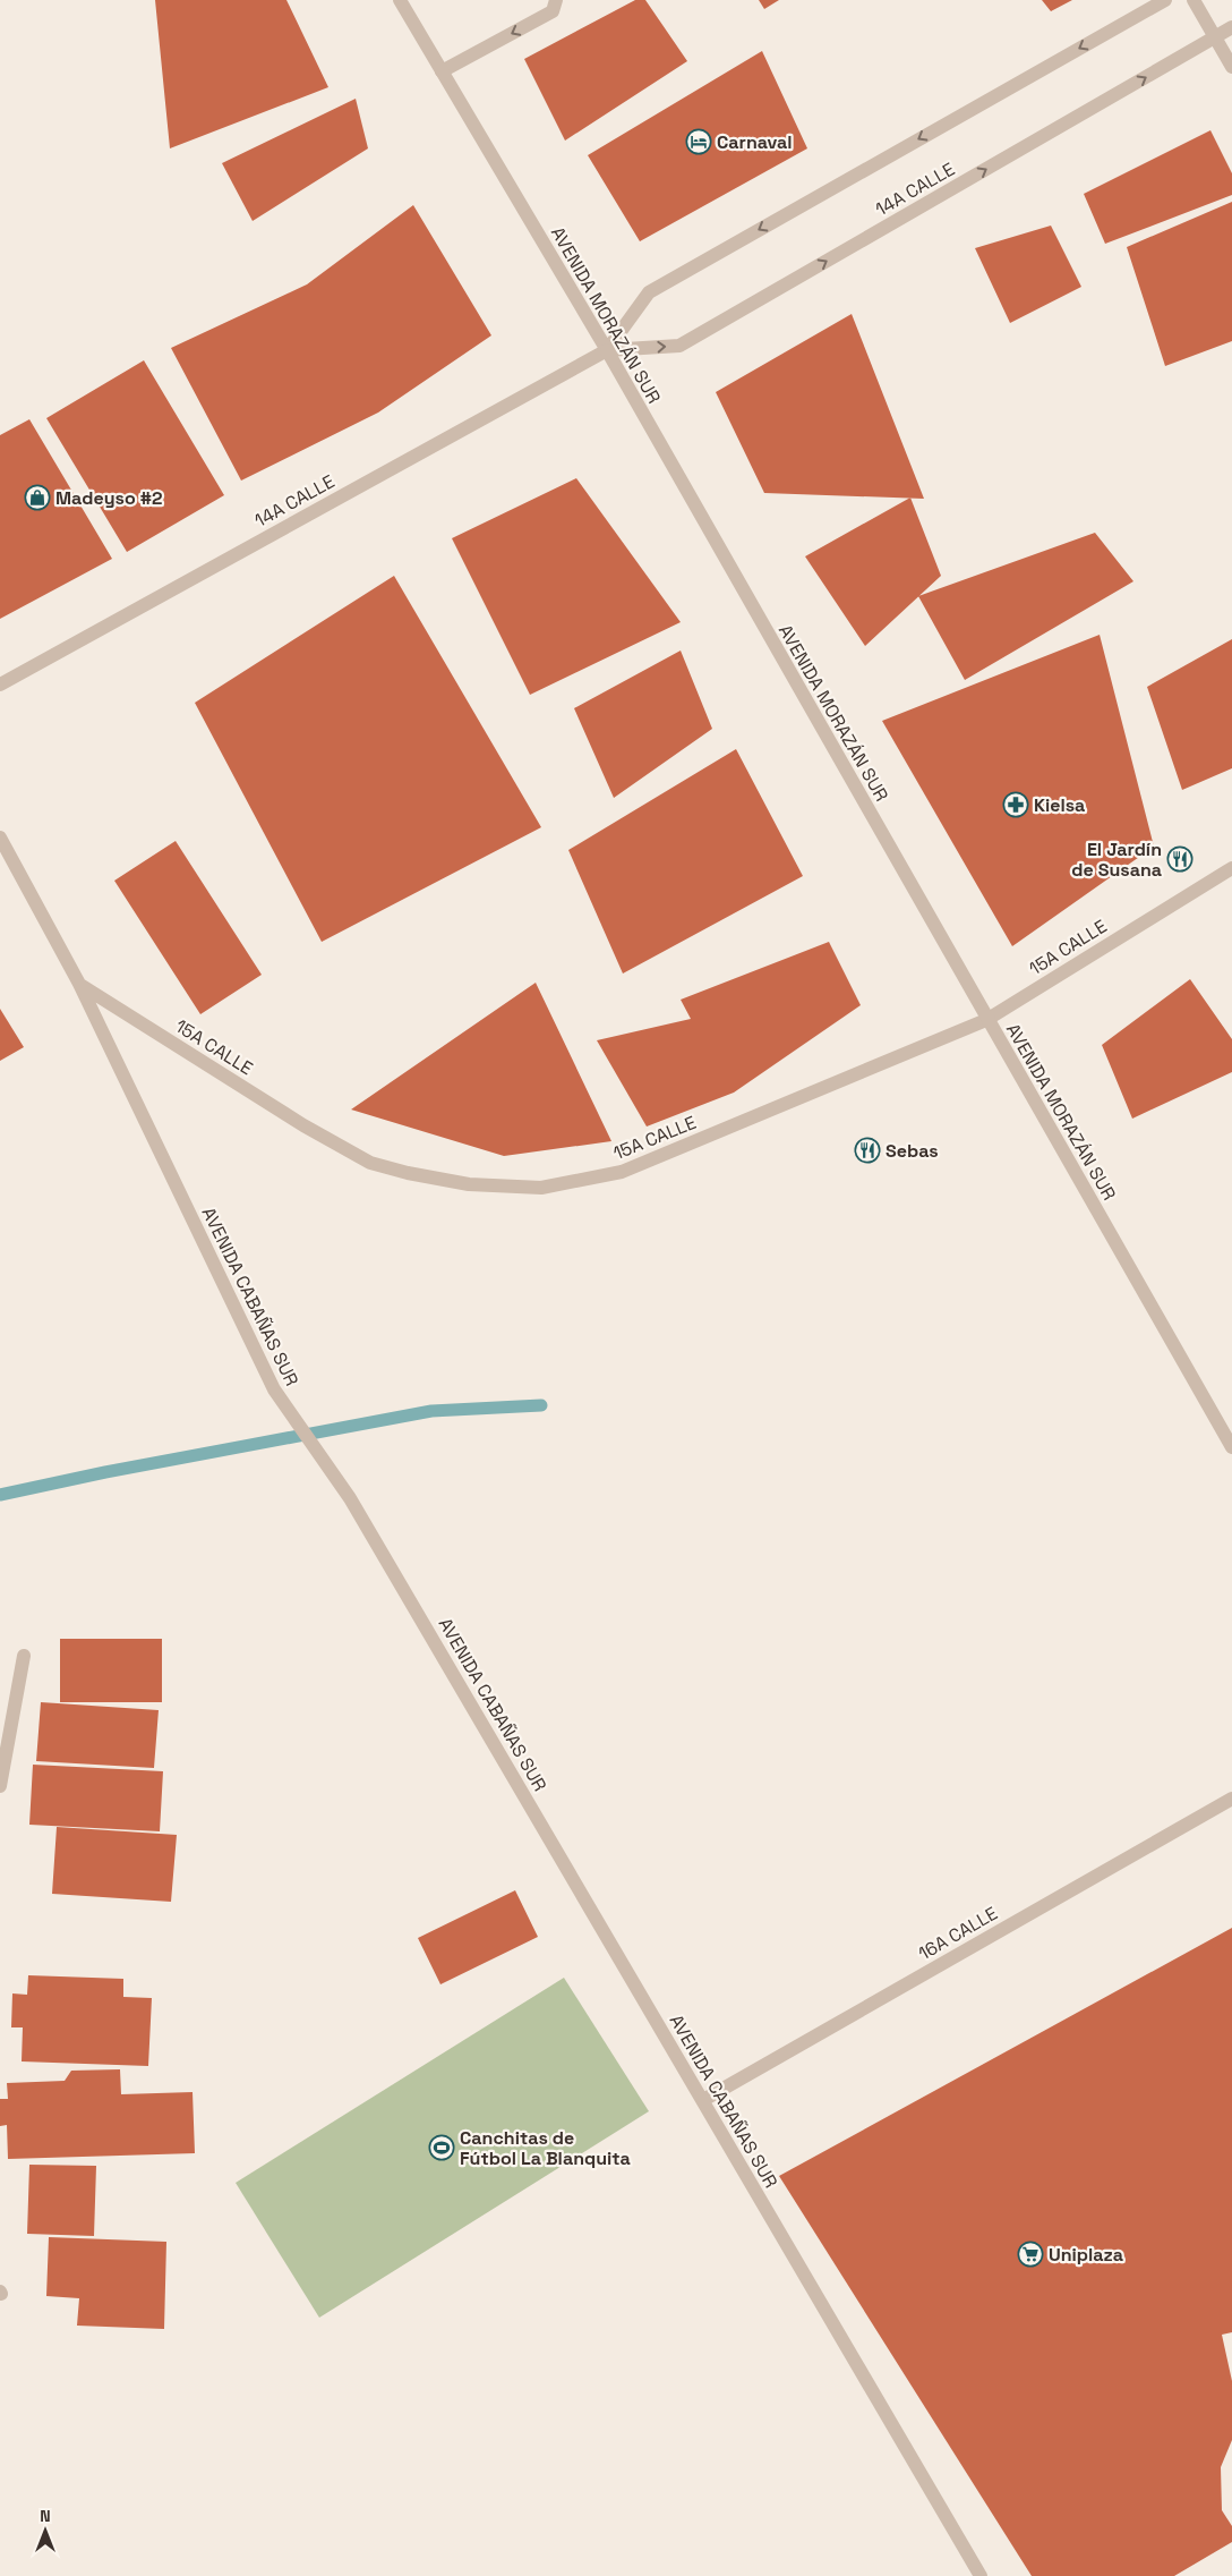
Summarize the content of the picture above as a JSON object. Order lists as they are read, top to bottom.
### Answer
{
  "streets": {
    "street": [
      "14A CALLE",
      "AVENIDA MORAZÁN SUR",
      "15A CALLE",
      "AVENIDA CABAÑAS SUR",
      "16A CALLE"
    ]
  },
  "crossings": [
    ["14A CALLE", "AVENIDA MORAZÁN SUR"],
    ["AVENIDA MORAZÁN SUR", "15A CALLE"],
    ["15A CALLE", "AVENIDA CABAÑAS SUR"],
    ["AVENIDA CABAÑAS SUR", "16A CALLE"]
  ],
  "places": {
    "hotel": ["Carnaval"],
    "shop": ["Madeyso #2"],
    "pharmacy": ["Kielsa"],
    "restaurant": ["El Jardín de Susana", "Sebas"],
    "sports": ["Canchitas de Fútbol La Blanquita"],
    "supermarket": ["Uniplaza"]
  },
  "north": "top"
}
